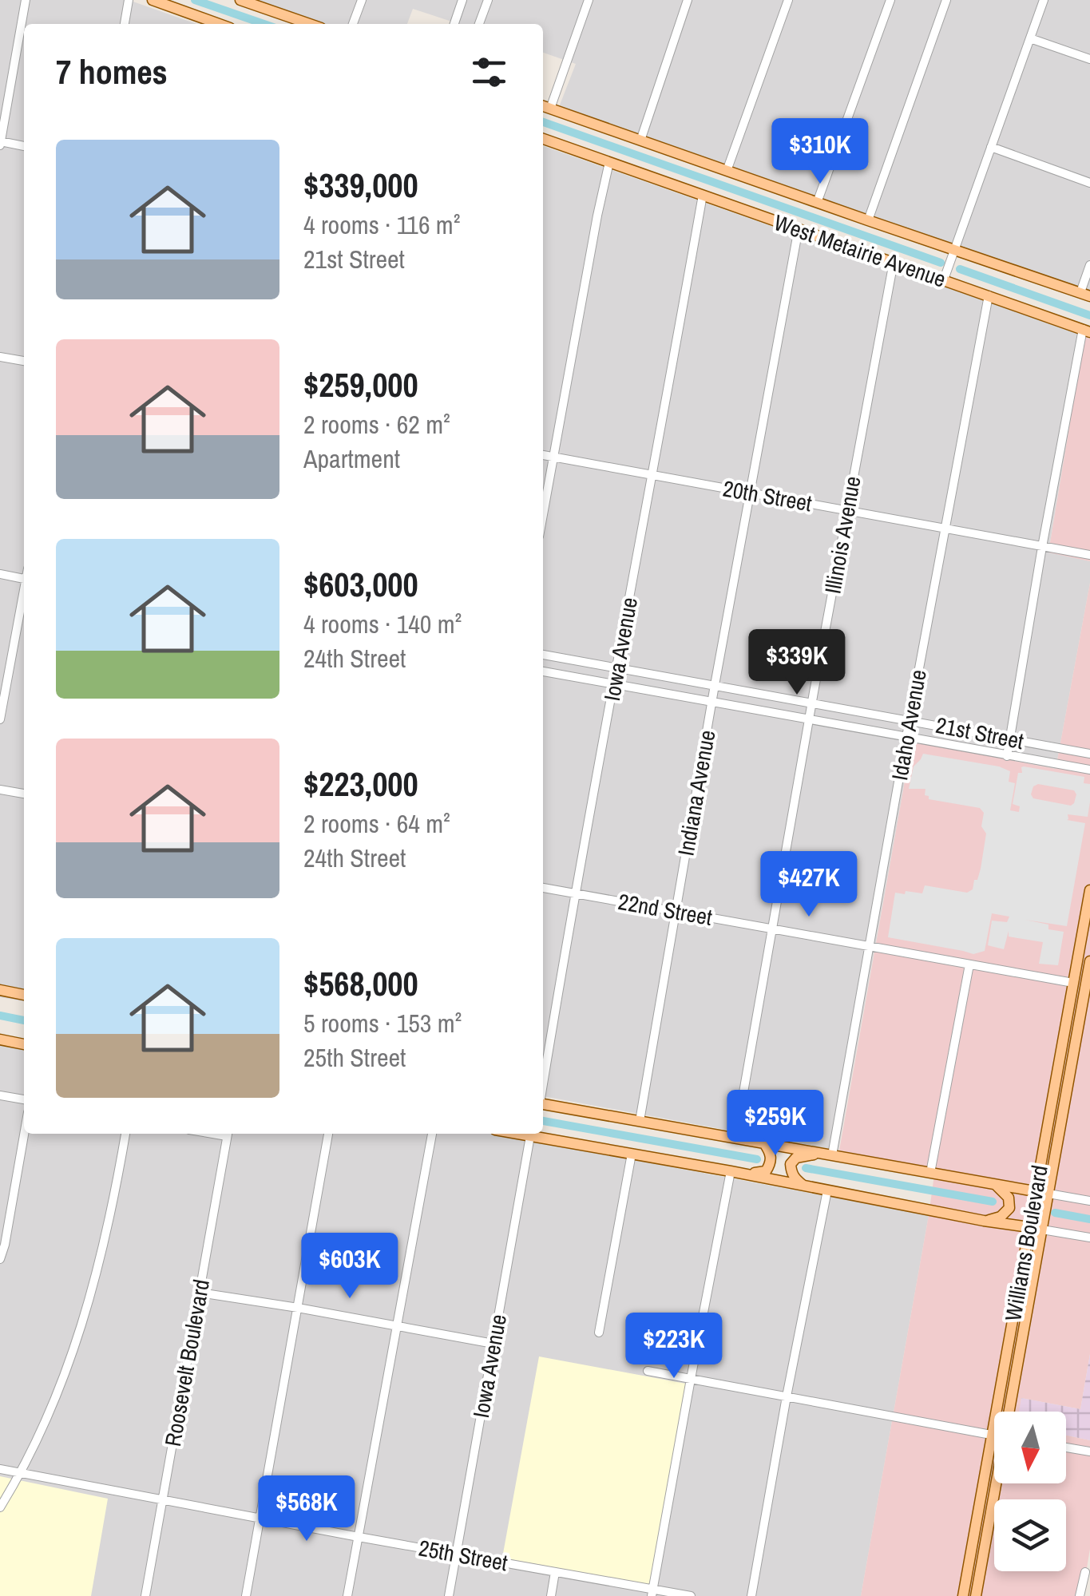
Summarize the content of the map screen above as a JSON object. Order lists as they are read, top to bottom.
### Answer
{
  "streets": {
    "main road": ["West Metairie Avenue", "Williams Boulevard"],
    "street": [
      "20th Street",
      "Illinois Avenue",
      "Iowa Avenue",
      "Idaho Avenue",
      "21st Street",
      "Indiana Avenue",
      "22nd Street",
      "Roosevelt Boulevard",
      "25th Street"
    ]
  },
  "crossings": [
    ["West Metairie Avenue", "Illinois Avenue"],
    ["West Metairie Avenue", "Iowa Avenue"],
    ["West Metairie Avenue", "Idaho Avenue"],
    ["West Metairie Avenue", "Indiana Avenue"],
    ["20th Street", "Illinois Avenue"],
    ["20th Street", "Iowa Avenue"],
    ["20th Street", "Idaho Avenue"],
    ["20th Street", "Indiana Avenue"],
    ["Illinois Avenue", "21st Street"],
    ["Illinois Avenue", "22nd Street"],
    ["Iowa Avenue", "21st Street"],
    ["Iowa Avenue", "22nd Street"],
    ["Iowa Avenue", "25th Street"],
    ["Idaho Avenue", "21st Street"],
    ["Idaho Avenue", "22nd Street"],
    ["21st Street", "Indiana Avenue"],
    ["Indiana Avenue", "22nd Street"],
    ["22nd Street", "Williams Boulevard"],
    ["Roosevelt Boulevard", "25th Street"]
  ],
  "north": "bottom",
  "page": {
    "heading": "7 homes",
    "price": [
      "$310K",
      "$339K",
      "$427K",
      "$259K",
      "$603K",
      "$223K",
      "$568K"
    ],
    "list": [
      {
        "name": "$339,000",
        "note": "4 rooms · 116 m² · 21st Street"
      },
      {
        "name": "$259,000",
        "note": "2 rooms · 62 m² · Apartment"
      },
      {
        "name": "$603,000",
        "note": "4 rooms · 140 m² · 24th Street"
      },
      {
        "name": "$223,000",
        "note": "2 rooms · 64 m² · 24th Street"
      },
      {
        "name": "$568,000",
        "note": "5 rooms · 153 m² · 25th Street"
      }
    ]
  }
}
